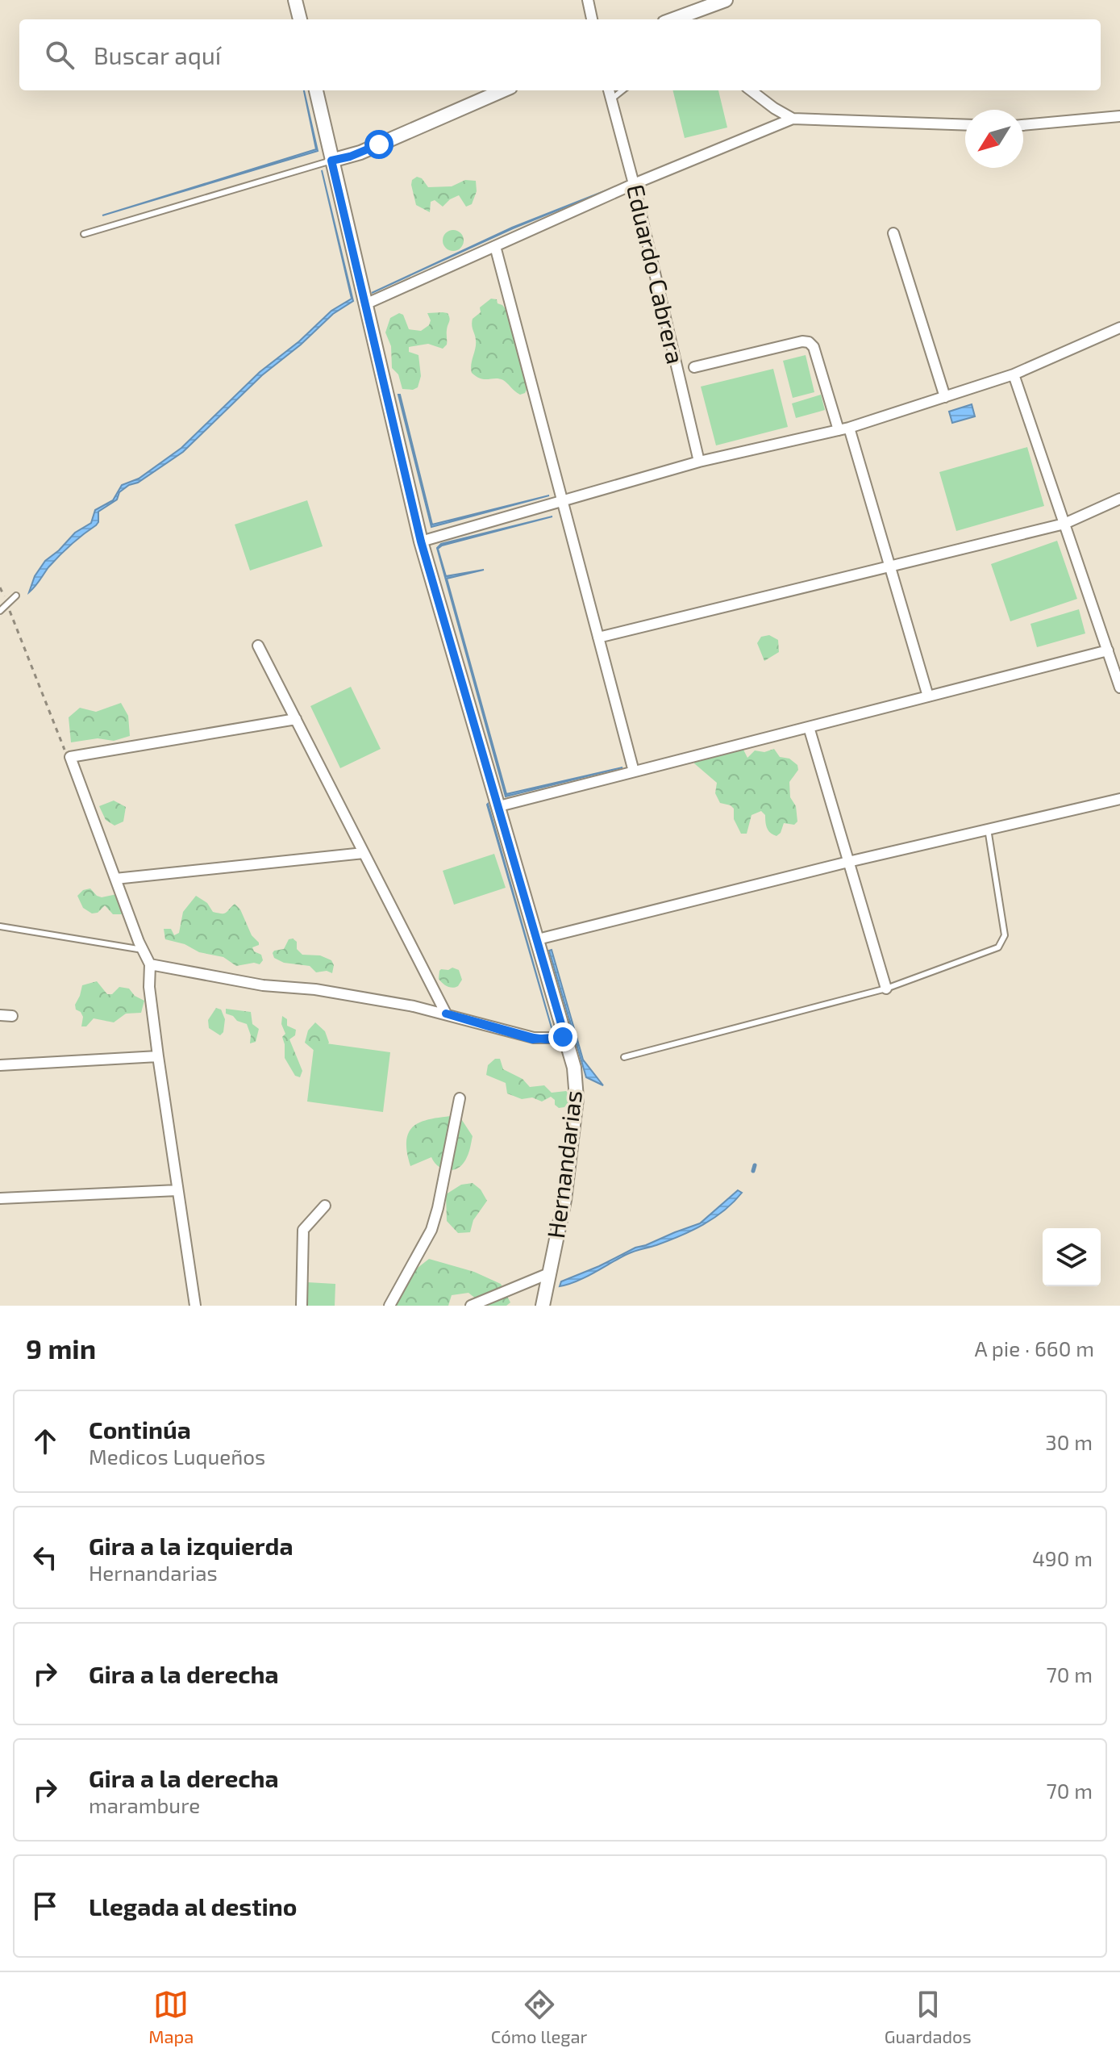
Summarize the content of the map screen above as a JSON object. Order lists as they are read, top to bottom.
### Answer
{
  "streets": {
    "street": ["Eduardo Cabrera", "Hernandarias"]
  },
  "north": "bottom left",
  "page": {
    "search": "Buscar aquí",
    "heading": ["9 min", "A pie · 660 m"],
    "list": [
      ["Continúa", "Medicos Luqueños", "30 m"],
      ["Gira a la izquierda", "Hernandarias", "490 m"],
      ["Gira a la derecha", "70 m"],
      ["Gira a la derecha", "marambure", "70 m"],
      "Llegada al destino"
    ],
    "nav": ["Mapa", "Cómo llegar", "Guardados"]
  }
}
